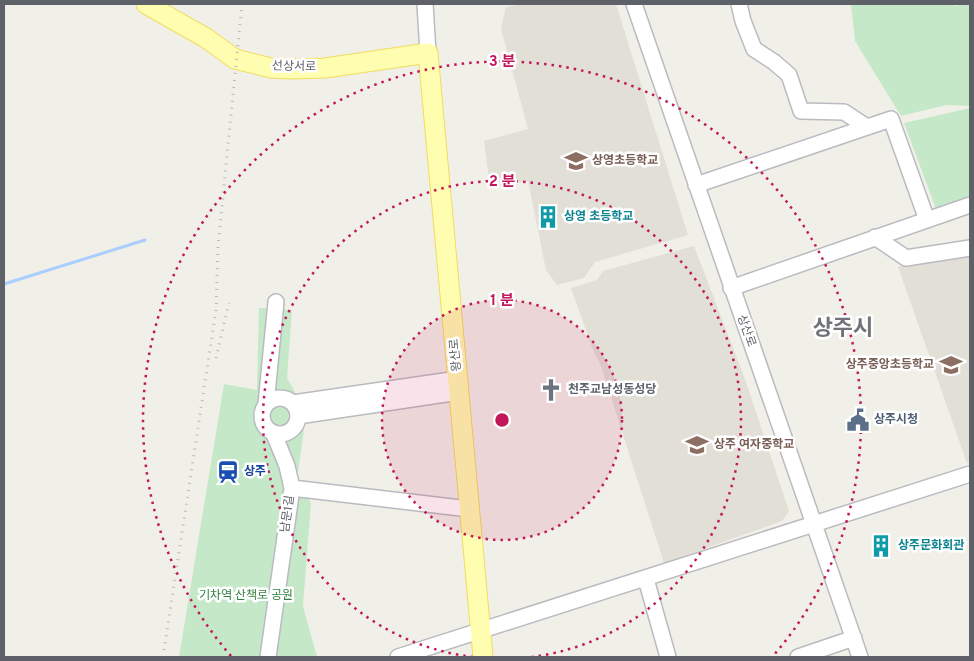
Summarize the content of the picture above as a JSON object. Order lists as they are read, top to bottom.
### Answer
{
  "streets": {
    "main road": ["선상서로", "왕산로"],
    "street": ["상산로", "남문1길"]
  },
  "crossings": [
    ["선상서로", "왕산로"],
    ["왕산로", "남문1길"]
  ],
  "districts": ["상주시"],
  "parks": ["기차역 산책로 공원"],
  "places": {
    "school or university": ["상영초등학교", "상주중앙초등학교", "상주 여자중학교"],
    "building": ["상영 초등학교", "상주문화회관"],
    "church": ["천주교남성동성당"],
    "public building": ["상주시청"],
    "station": ["상주"]
  },
  "rings": ["3 분", "2 분", "1 분"]
}
